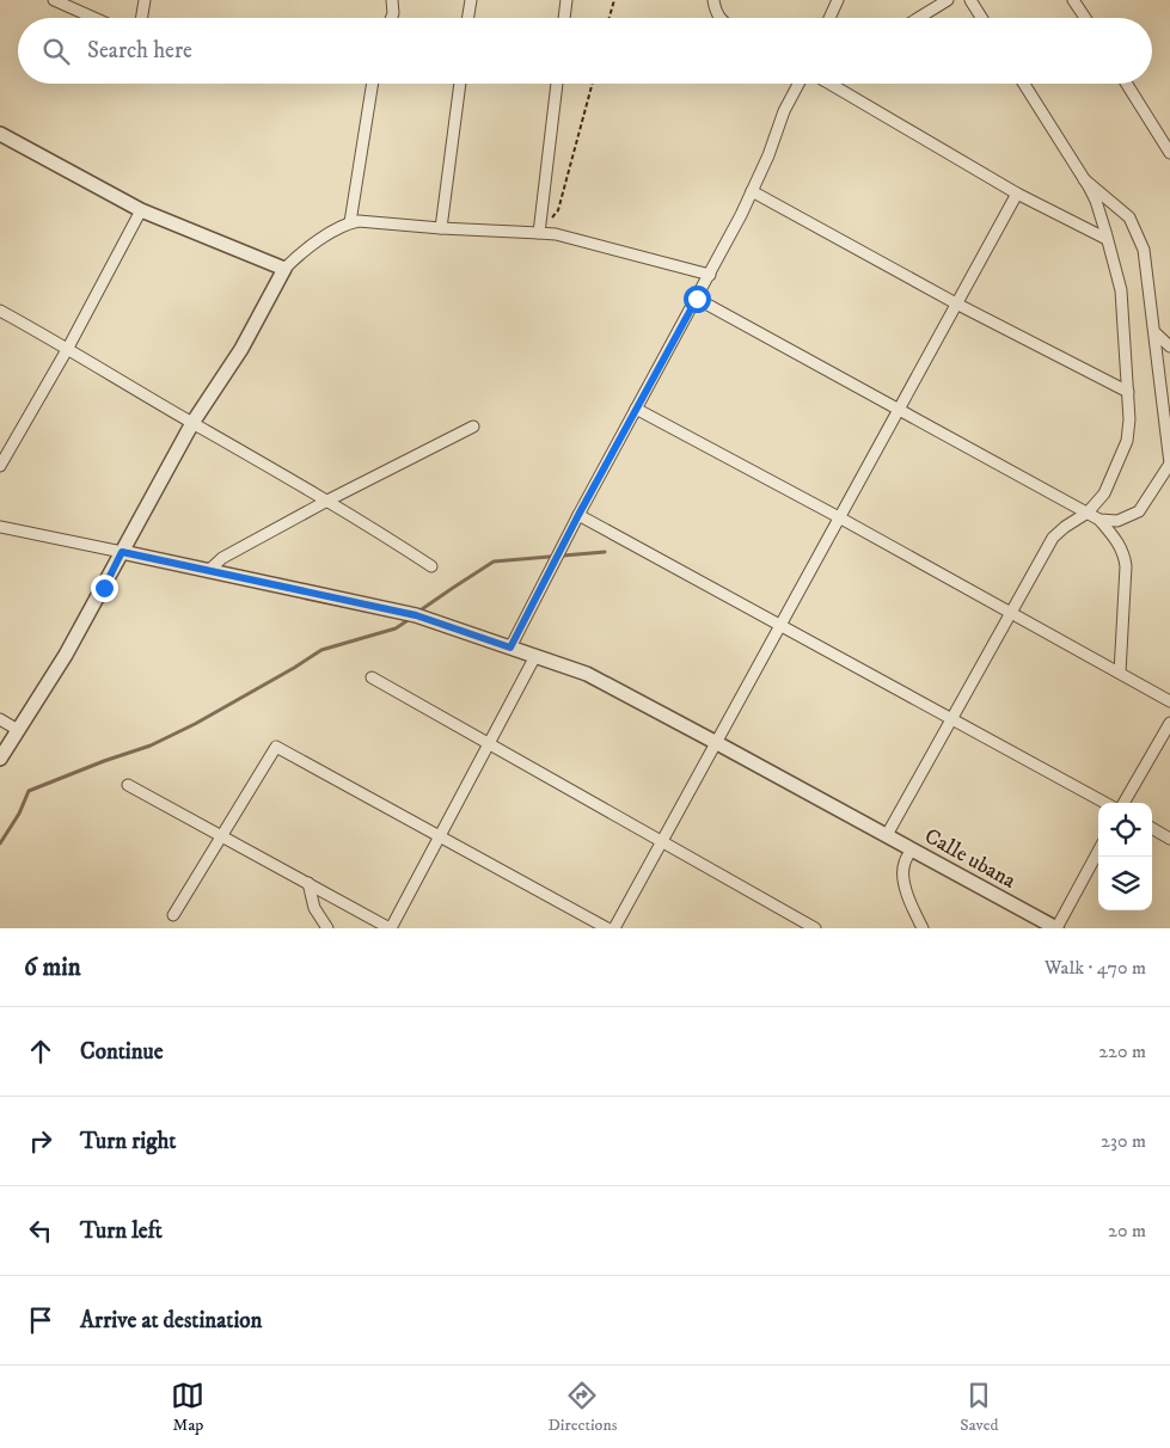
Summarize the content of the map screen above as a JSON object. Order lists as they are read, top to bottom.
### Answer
{
  "streets": {
    "street": ["Calle ubana"]
  },
  "page": {
    "search": "Search here",
    "heading": ["6 min", "Walk · 470 m"],
    "list": [
      ["Continue", "220 m"],
      ["Turn right", "230 m"],
      ["Turn left", "20 m"],
      "Arrive at destination"
    ],
    "nav": ["Map", "Directions", "Saved"]
  }
}
